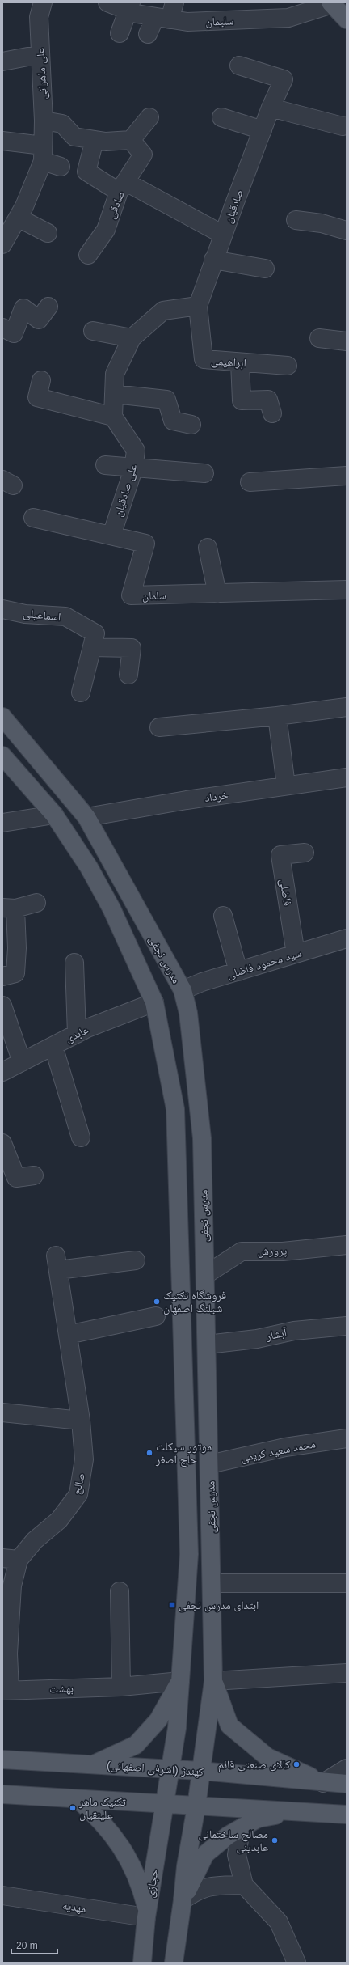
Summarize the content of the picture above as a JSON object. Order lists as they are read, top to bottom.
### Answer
{
  "streets": {
    "main road": ["مدرس نجفی", "کهندژ (اشرفی اصفهانی)", "حجازی"],
    "street": [
      "سلیمان",
      "علی ماهرانی",
      "صادقی",
      "صادقیان",
      "ابراهیمی",
      "علی صادقیان",
      "سلمان",
      "اسماعیلی",
      "خرداد",
      "فاضلی",
      "سید محمود فاضلی",
      "عابدی",
      "پرورش",
      "آبشار",
      "محمد سعید کریمی",
      "صالح",
      "بهشت",
      "مهدیه"
    ]
  },
  "crossings": [
    ["صادقیان", "ابراهیمی"],
    ["علی صادقیان", "سلمان"],
    ["خرداد", "مدرس نجفی"],
    ["فاضلی", "سید محمود فاضلی"],
    ["مدرس نجفی", "سید محمود فاضلی"],
    ["مدرس نجفی", "عابدی"],
    ["مدرس نجفی", "پرورش"],
    ["مدرس نجفی", "آبشار"],
    ["مدرس نجفی", "محمد سعید کریمی"],
    ["مدرس نجفی", "بهشت"],
    ["مدرس نجفی", "کهندژ (اشرفی اصفهانی)"],
    ["مدرس نجفی", "حجازی"],
    ["صالح", "بهشت"],
    ["کهندژ (اشرفی اصفهانی)", "حجازی"],
    ["حجازی", "مهدیه"]
  ],
  "places": {
    "other": [
      "فروشگاه تکنیک شیلنگ اصفهان",
      "موتور سیکلت حاج اصغر",
      "کالای صنعتی قائم",
      "تکنیک ماهر علینقیان",
      "مصالح ساختمانی عابدینی"
    ],
    "transit": ["ابتدای مدرس نجفی"]
  },
  "scale_bar": "20 m"
}
